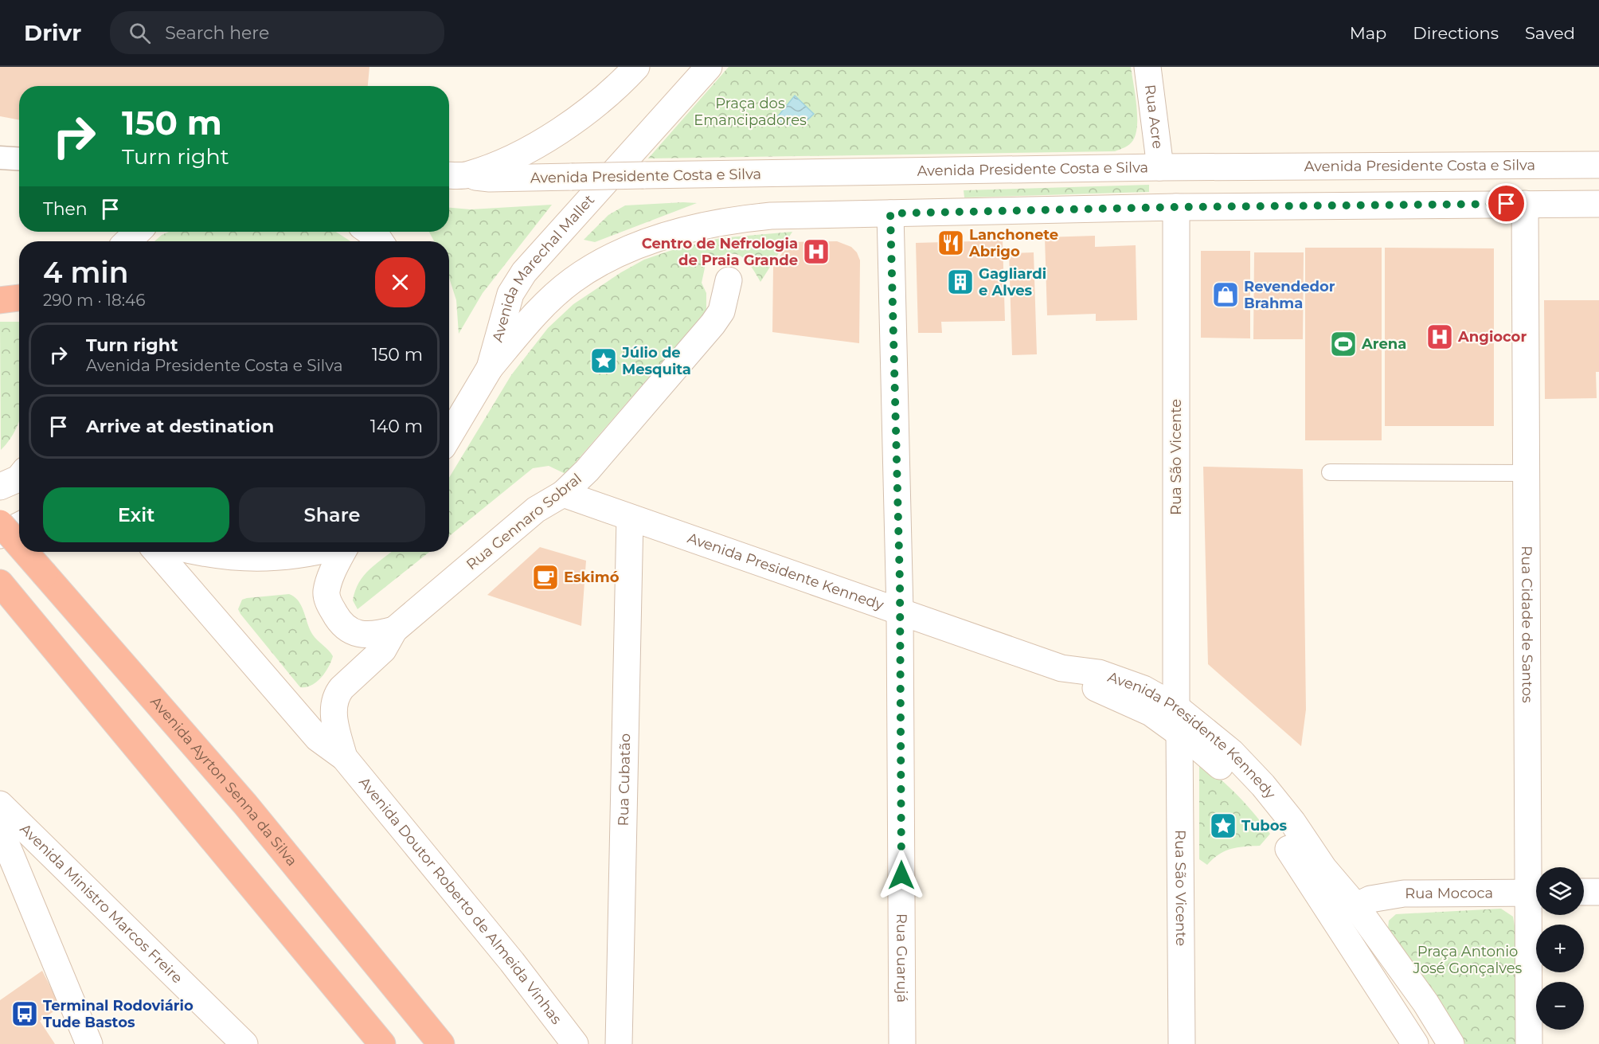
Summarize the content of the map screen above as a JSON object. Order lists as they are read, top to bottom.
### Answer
{
  "streets": {
    "highway": ["Avenida Ayrton Senna da Silva"],
    "main road": [
      "Rua Acre",
      "Avenida Presidente Costa e Silva",
      "Avenida Marechal Mallet",
      "Rua São Vicente",
      "Rua Gennaro Sobral",
      "Avenida Presidente Kennedy",
      "Rua Cidade de Santos",
      "Rua Cubatão",
      "Rua Mococa",
      "Avenida Doutor Roberto de Almeida Vinhas",
      "Avenida Ministro Marcos Freire",
      "Rua Guarujá"
    ]
  },
  "crossings": [
    ["Rua Acre", "Avenida Presidente Costa e Silva"],
    ["Avenida Presidente Costa e Silva", "Rua Cidade de Santos"],
    ["Rua São Vicente", "Avenida Presidente Kennedy"],
    ["Rua Gennaro Sobral", "Avenida Presidente Kennedy"],
    ["Rua Gennaro Sobral", "Avenida Doutor Roberto de Almeida Vinhas"],
    ["Avenida Presidente Kennedy", "Rua Cubatão"],
    ["Avenida Presidente Kennedy", "Rua Mococa"],
    ["Avenida Presidente Kennedy", "Rua Guarujá"],
    ["Rua Cidade de Santos", "Rua Mococa"]
  ],
  "parks": ["Praça dos Emancipadores", "Praça Antonio José Gonçalves"],
  "places": {
    "restaurant": ["Lanchonete Abrigo"],
    "hospital": ["Centro de Nefrologia de Praia Grande", "Angiocor"],
    "building": ["Gagliardi e Alves"],
    "shop": ["Revendedor Brahma"],
    "sports": ["Arena"],
    "place": ["Júlio de Mesquita", "Tubos"],
    "cafe": ["Eskimó"],
    "bus stop": ["Terminal Rodoviário Tude Bastos"]
  },
  "page": {
    "header": "Drivr",
    "search": "Search here",
    "nav": ["Map", "Directions", "Saved"],
    "turn": ["150 m", "Turn right"],
    "then": "Then",
    "heading": ["4 min", "290 m · 18:46"],
    "list": [
      {
        "name": "Turn right",
        "note": "Avenida Presidente Costa e Silva",
        "value": "150 m"
      },
      {
        "name": "Arrive at destination",
        "value": "140 m"
      }
    ],
    "buttons": ["Exit", "Share"],
    "map_buttons": ["+", "−"]
  }
}
